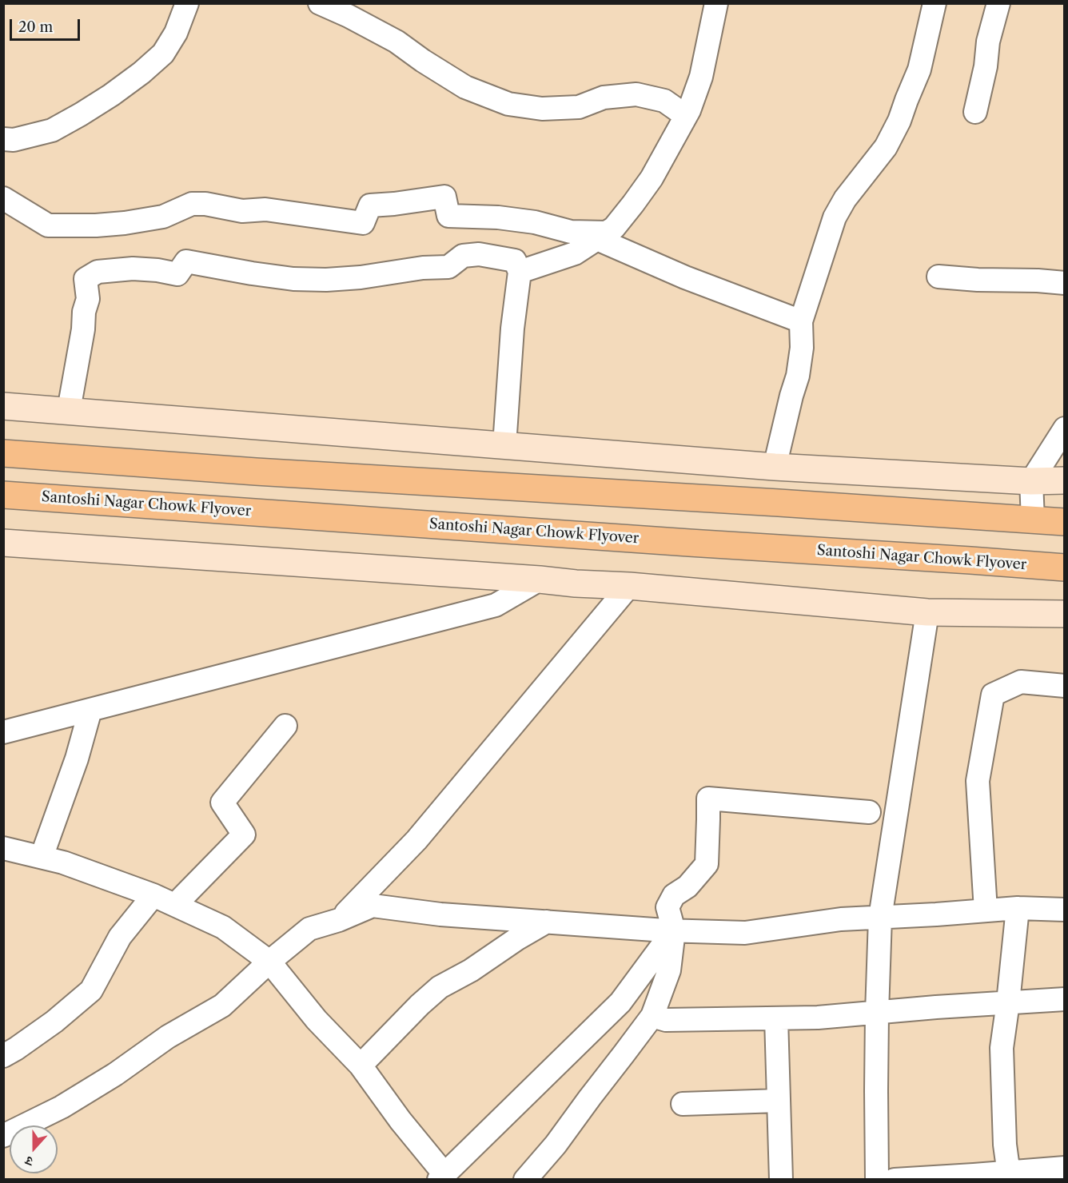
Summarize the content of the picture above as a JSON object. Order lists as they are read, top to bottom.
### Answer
{
  "streets": {
    "highway": ["Santoshi Nagar Chowk Flyover"]
  },
  "scale_bar": "20 m",
  "north": "bottom"
}
